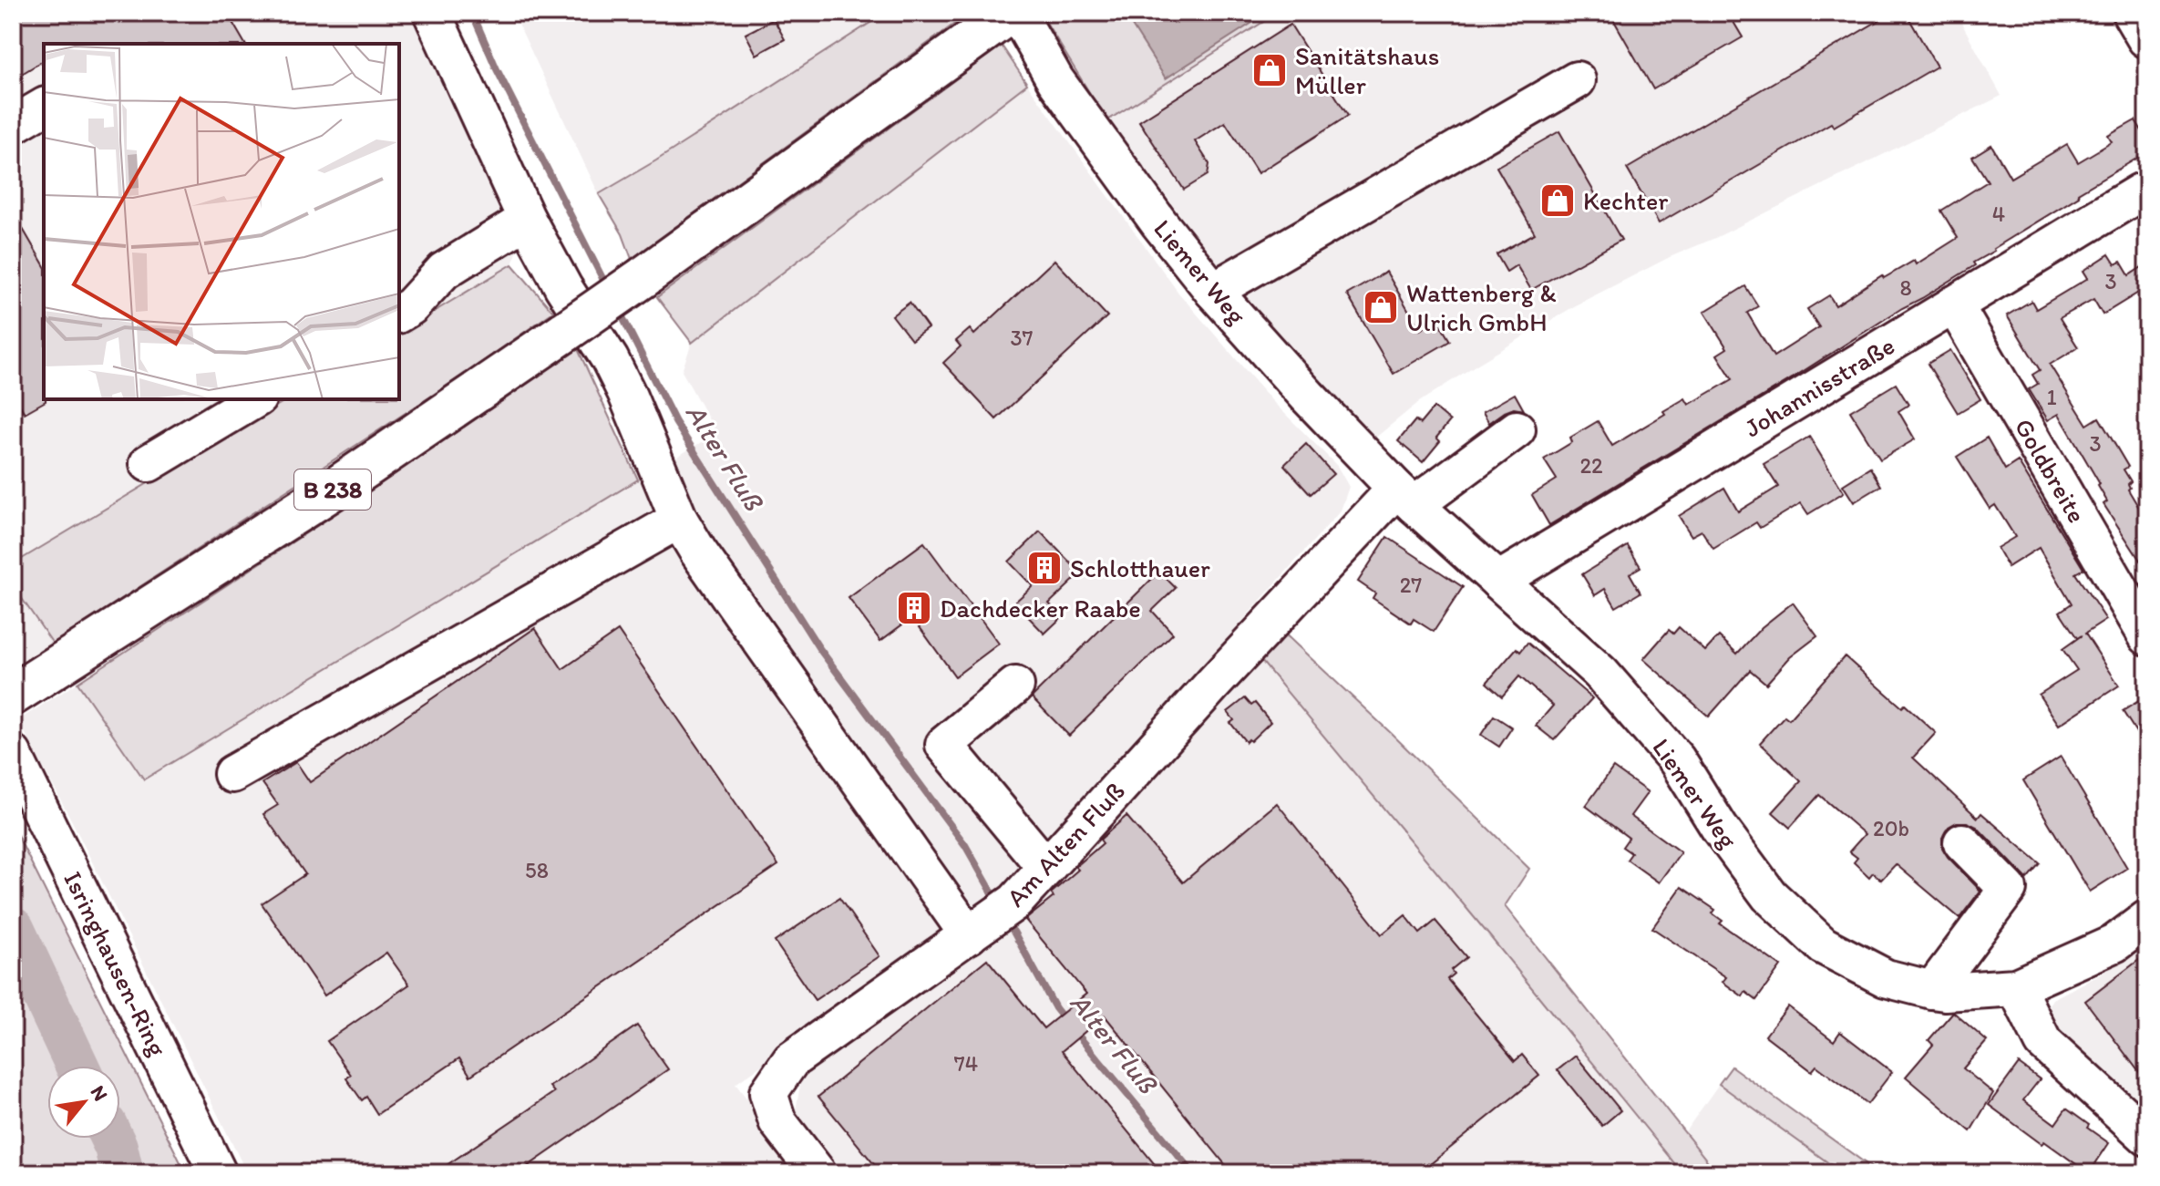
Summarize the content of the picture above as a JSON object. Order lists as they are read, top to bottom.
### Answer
{
  "streets": {
    "main road": ["B 238"],
    "street": [
      "Liemer Weg",
      "Johannisstraße",
      "Goldbreite",
      "Am Alten Fluß",
      "Isringhausen-Ring"
    ]
  },
  "crossings": [
    ["Liemer Weg", "Johannisstraße"],
    ["Liemer Weg", "Am Alten Fluß"],
    ["Johannisstraße", "Goldbreite"]
  ],
  "water": ["Alter Fluß"],
  "places": {
    "shop": ["Sanitätshaus Müller", "Kechter", "Wattenberg & Ulrich GmbH"],
    "building": ["Schlotthauer", "Dachdecker Raabe"]
  },
  "house_numbers": [
    "4",
    "3",
    "8",
    "37",
    "1",
    "3",
    "22",
    "27",
    "20b",
    "58",
    "74"
  ],
  "north": "top right"
}
